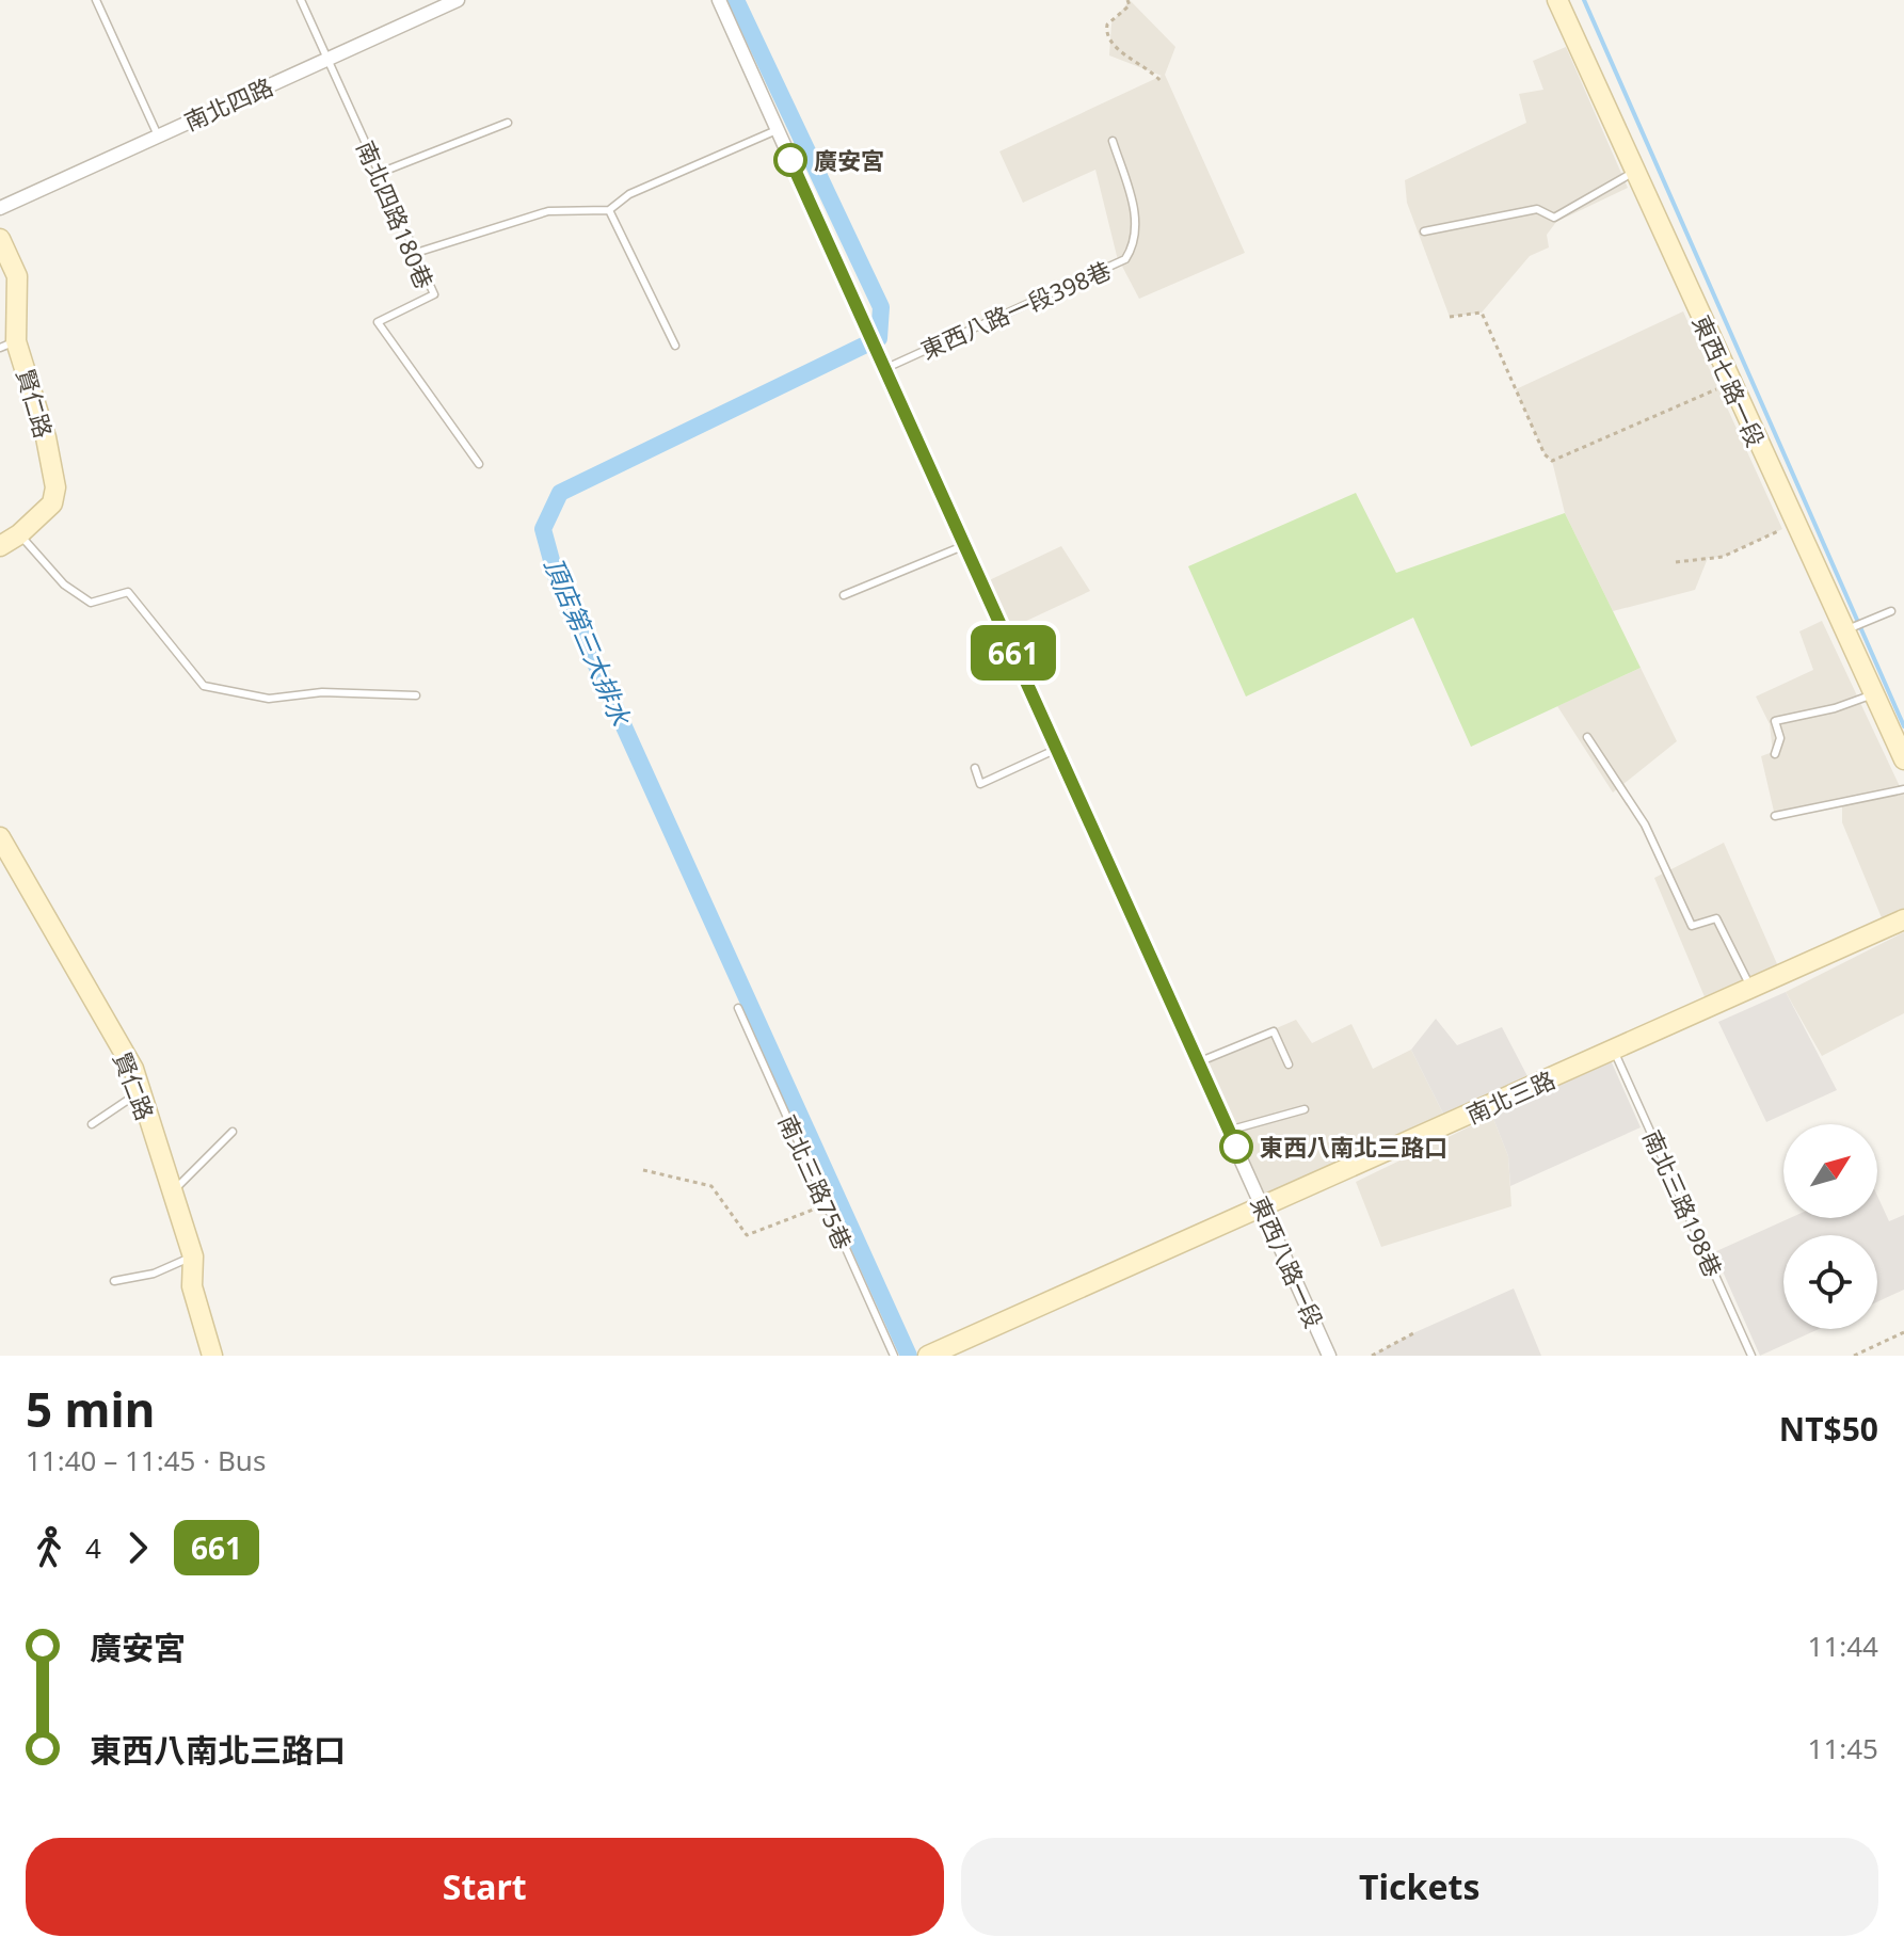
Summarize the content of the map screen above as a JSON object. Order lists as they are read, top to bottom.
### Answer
{
  "streets": {
    "street": [
      "南北四路",
      "東西七路一段",
      "賢仁路",
      "南北三路",
      "東西八路一段"
    ],
    "lane": [
      "南北四路180巷",
      "東西八路一段398巷",
      "南北三路75巷",
      "南北三路198巷"
    ]
  },
  "crossings": [
    ["南北四路", "南北四路180巷"],
    ["東西八路一段398巷", "東西八路一段"],
    ["南北三路", "南北三路198巷"],
    ["南北三路", "東西八路一段"]
  ],
  "water": ["頂店第三大排水"],
  "places": ["廣安宮", "東西八南北三路口"],
  "lines": ["bus line 661"],
  "north": "top right",
  "page": {
    "on_map": "661",
    "heading": ["5 min", "11:40 – 11:45 · Bus", "NT$50"],
    "legs": ["4", "661"],
    "list": [
      {
        "name": "廣安宮",
        "value": "11:44"
      },
      {
        "name": "東西八南北三路口",
        "value": "11:45"
      }
    ],
    "buttons": ["Start", "Tickets"]
  }
}
